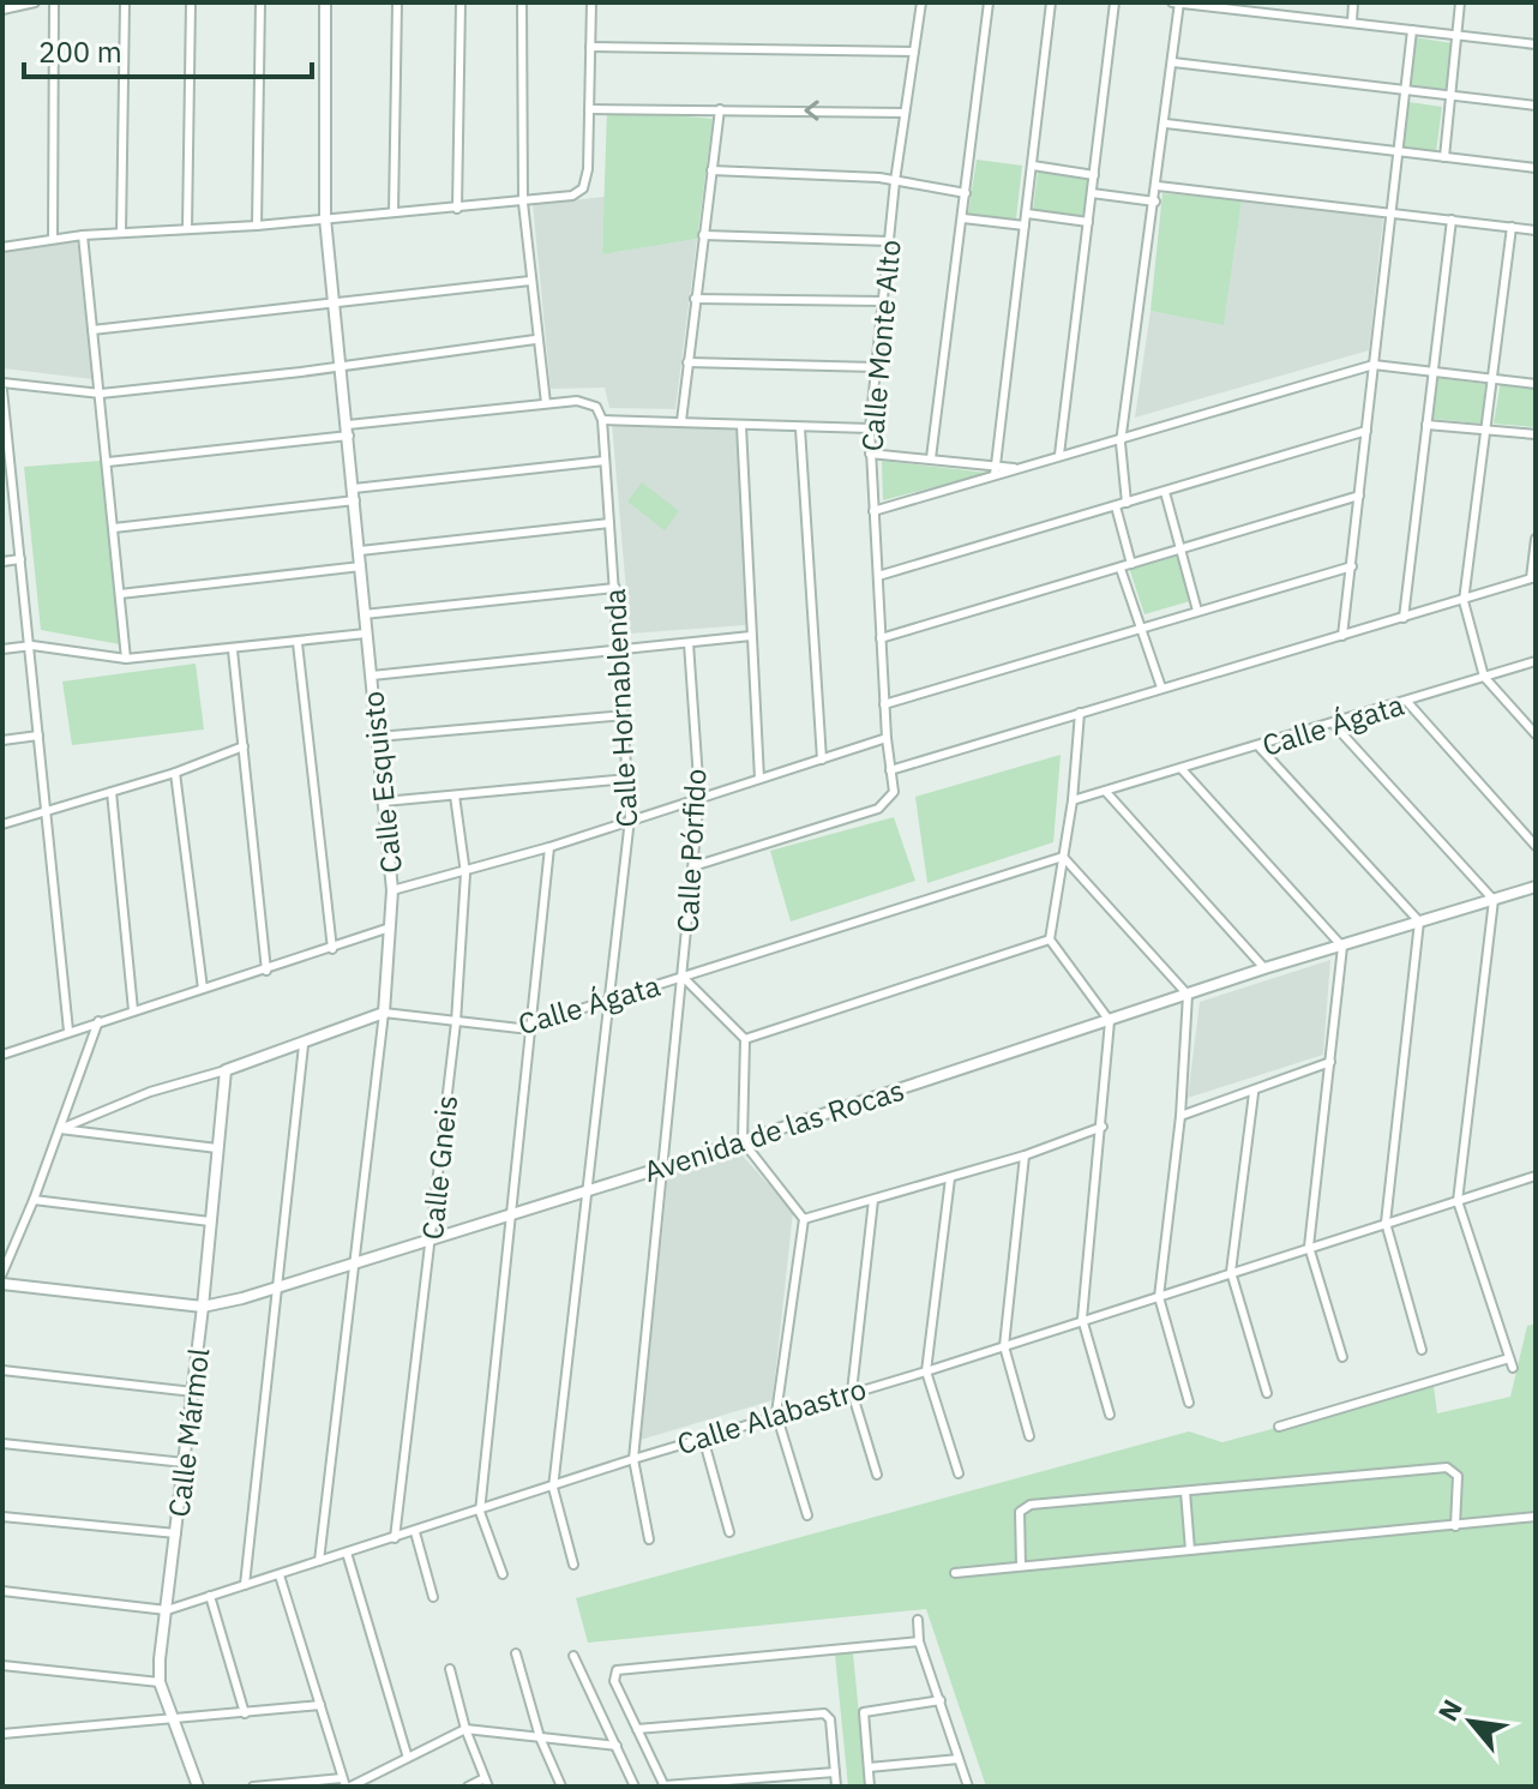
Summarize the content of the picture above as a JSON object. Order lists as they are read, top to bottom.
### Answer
{
  "streets": {
    "street": [
      "Calle Monte Alto",
      "Calle Hornablenda",
      "Calle Ágata",
      "Calle Esquisto",
      "Calle Pórfido",
      "Avenida de las Rocas",
      "Calle Gneis",
      "Calle Alabastro",
      "Calle Mármol"
    ]
  },
  "crossings": [
    ["Calle Monte Alto", "Calle Pórfido"],
    ["Calle Hornablenda", "Calle Ágata"],
    ["Calle Hornablenda", "Avenida de las Rocas"],
    ["Calle Hornablenda", "Calle Alabastro"],
    ["Calle Ágata", "Calle Esquisto"],
    ["Calle Ágata", "Calle Pórfido"],
    ["Calle Ágata", "Calle Gneis"],
    ["Calle Ágata", "Calle Mármol"],
    ["Calle Esquisto", "Avenida de las Rocas"],
    ["Calle Esquisto", "Calle Alabastro"],
    ["Calle Pórfido", "Avenida de las Rocas"],
    ["Calle Pórfido", "Calle Alabastro"],
    ["Avenida de las Rocas", "Calle Gneis"],
    ["Avenida de las Rocas", "Calle Mármol"],
    ["Calle Gneis", "Calle Alabastro"],
    ["Calle Alabastro", "Calle Mármol"]
  ],
  "scale_bar": "200 m",
  "north": "top left"
}
